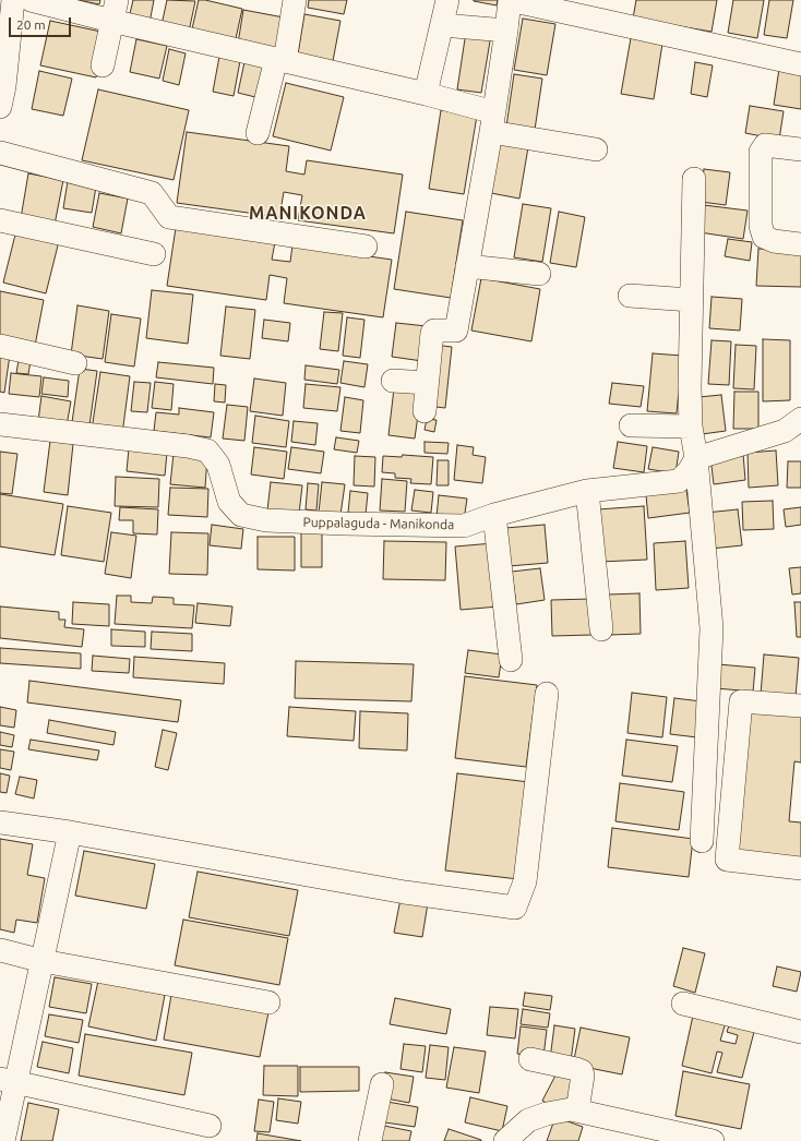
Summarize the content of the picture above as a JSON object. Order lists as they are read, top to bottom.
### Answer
{
  "streets": {
    "street": ["Puppalaguda - Manikonda"]
  },
  "districts": ["MANIKONDA"],
  "scale_bar": "20 m"
}
